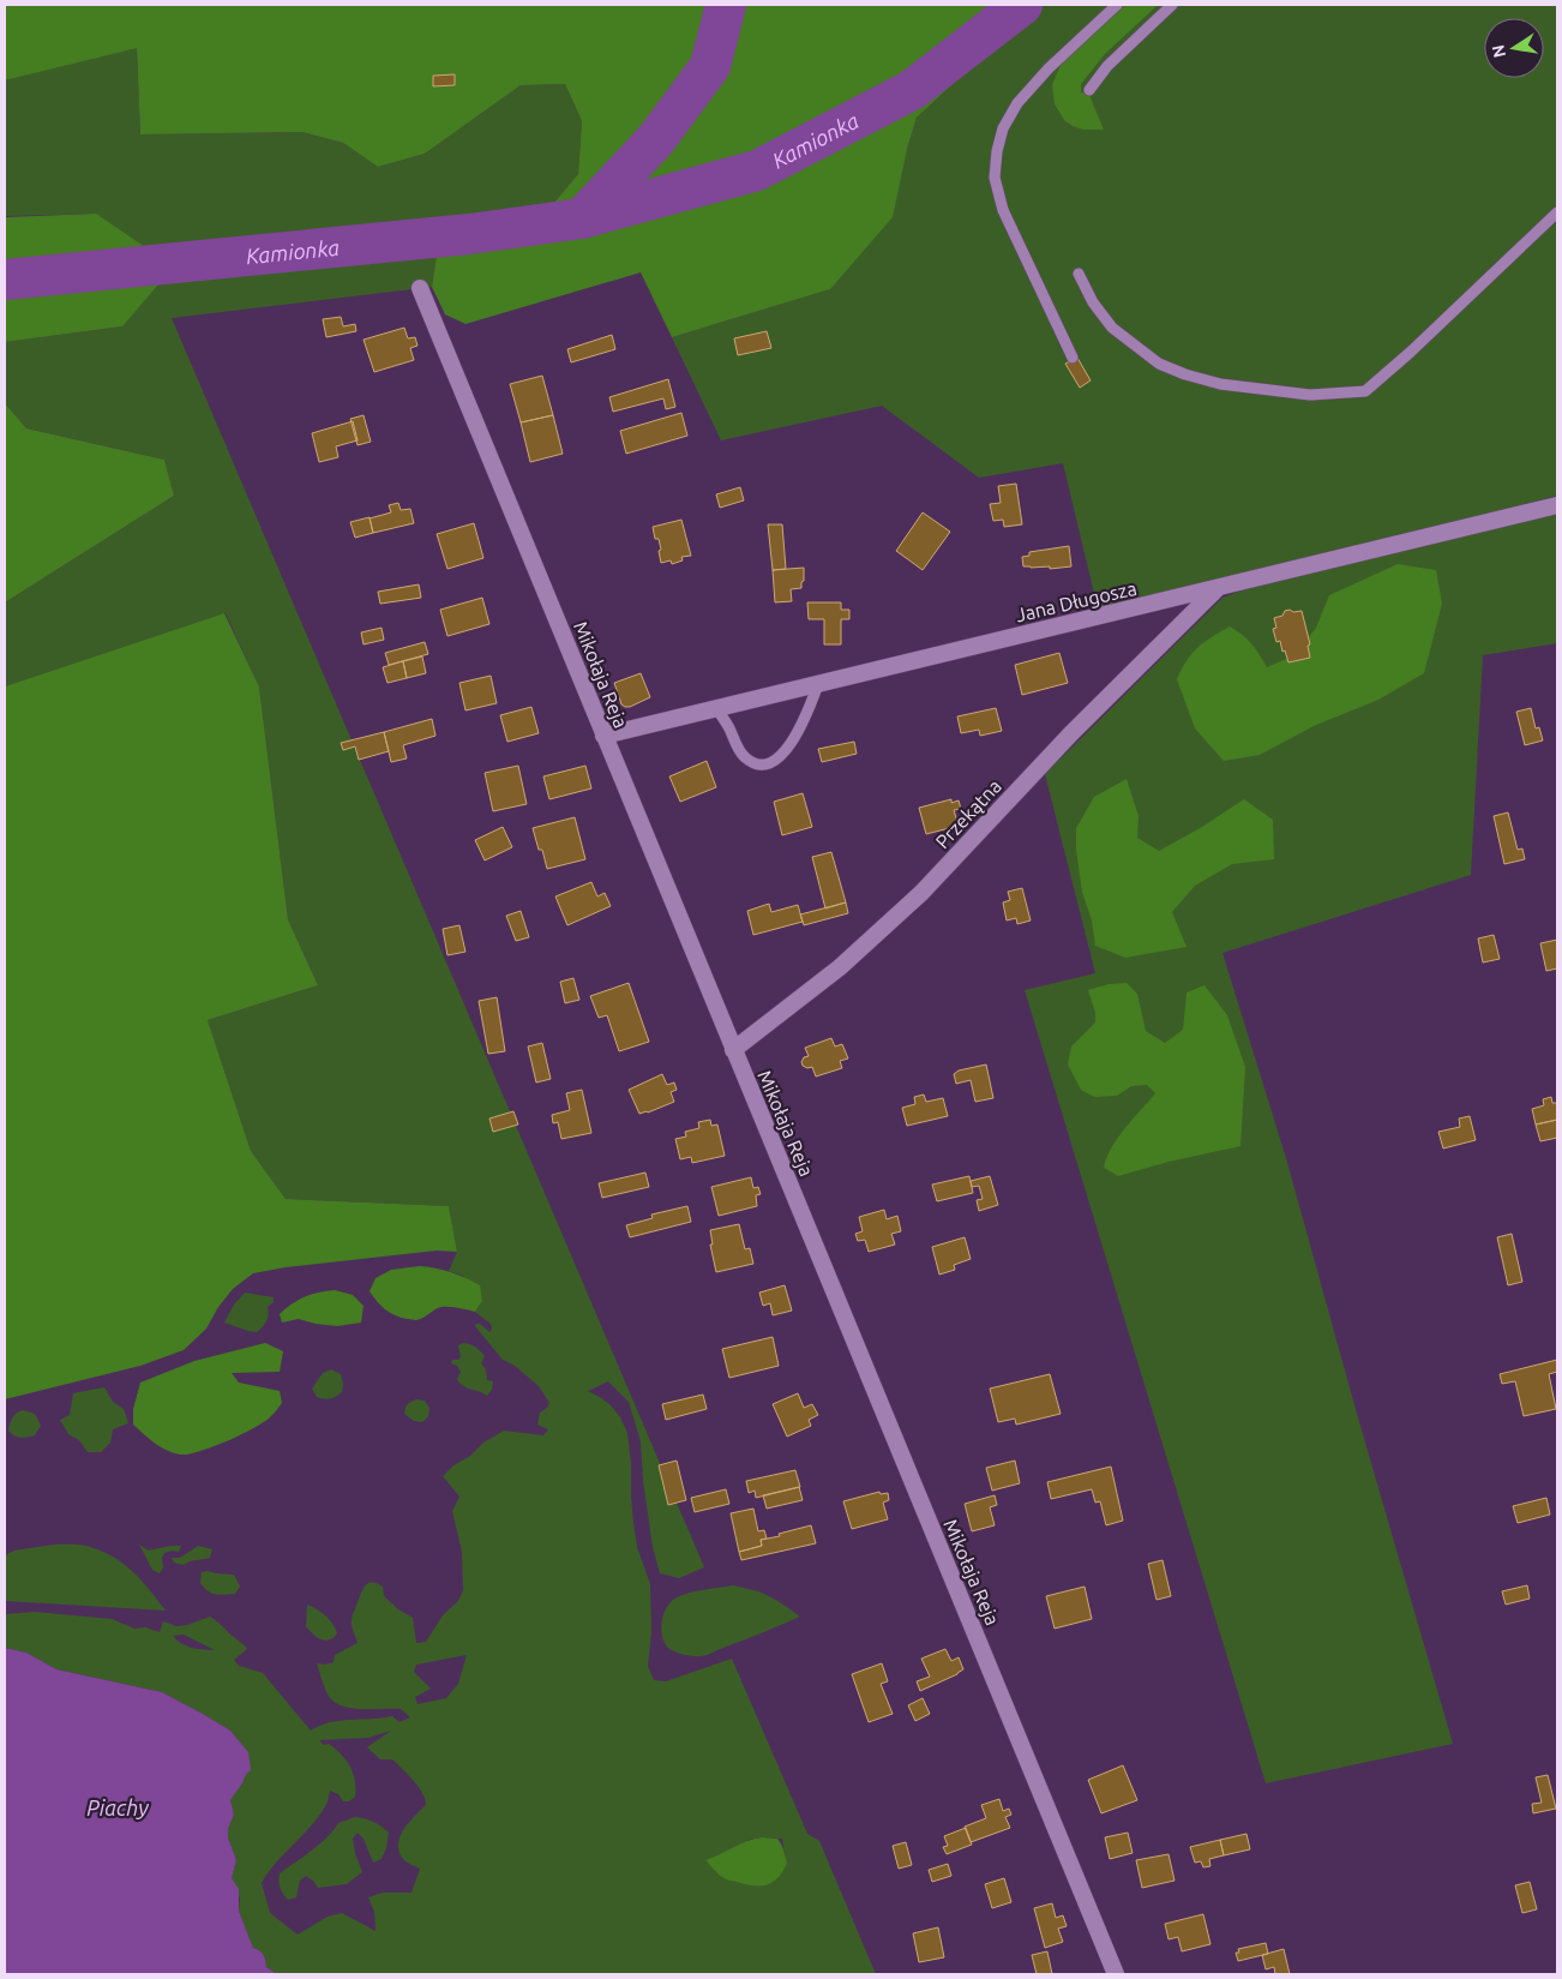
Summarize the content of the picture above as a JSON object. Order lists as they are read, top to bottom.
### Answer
{
  "streets": {
    "street": ["Jana Długosza", "Mikołaja Reja", "Przekątna"]
  },
  "crossings": [
    ["Jana Długosza", "Mikołaja Reja"],
    ["Jana Długosza", "Przekątna"],
    ["Mikołaja Reja", "Przekątna"]
  ],
  "water": ["Kamionka", "Piachy"],
  "north": "left"
}
